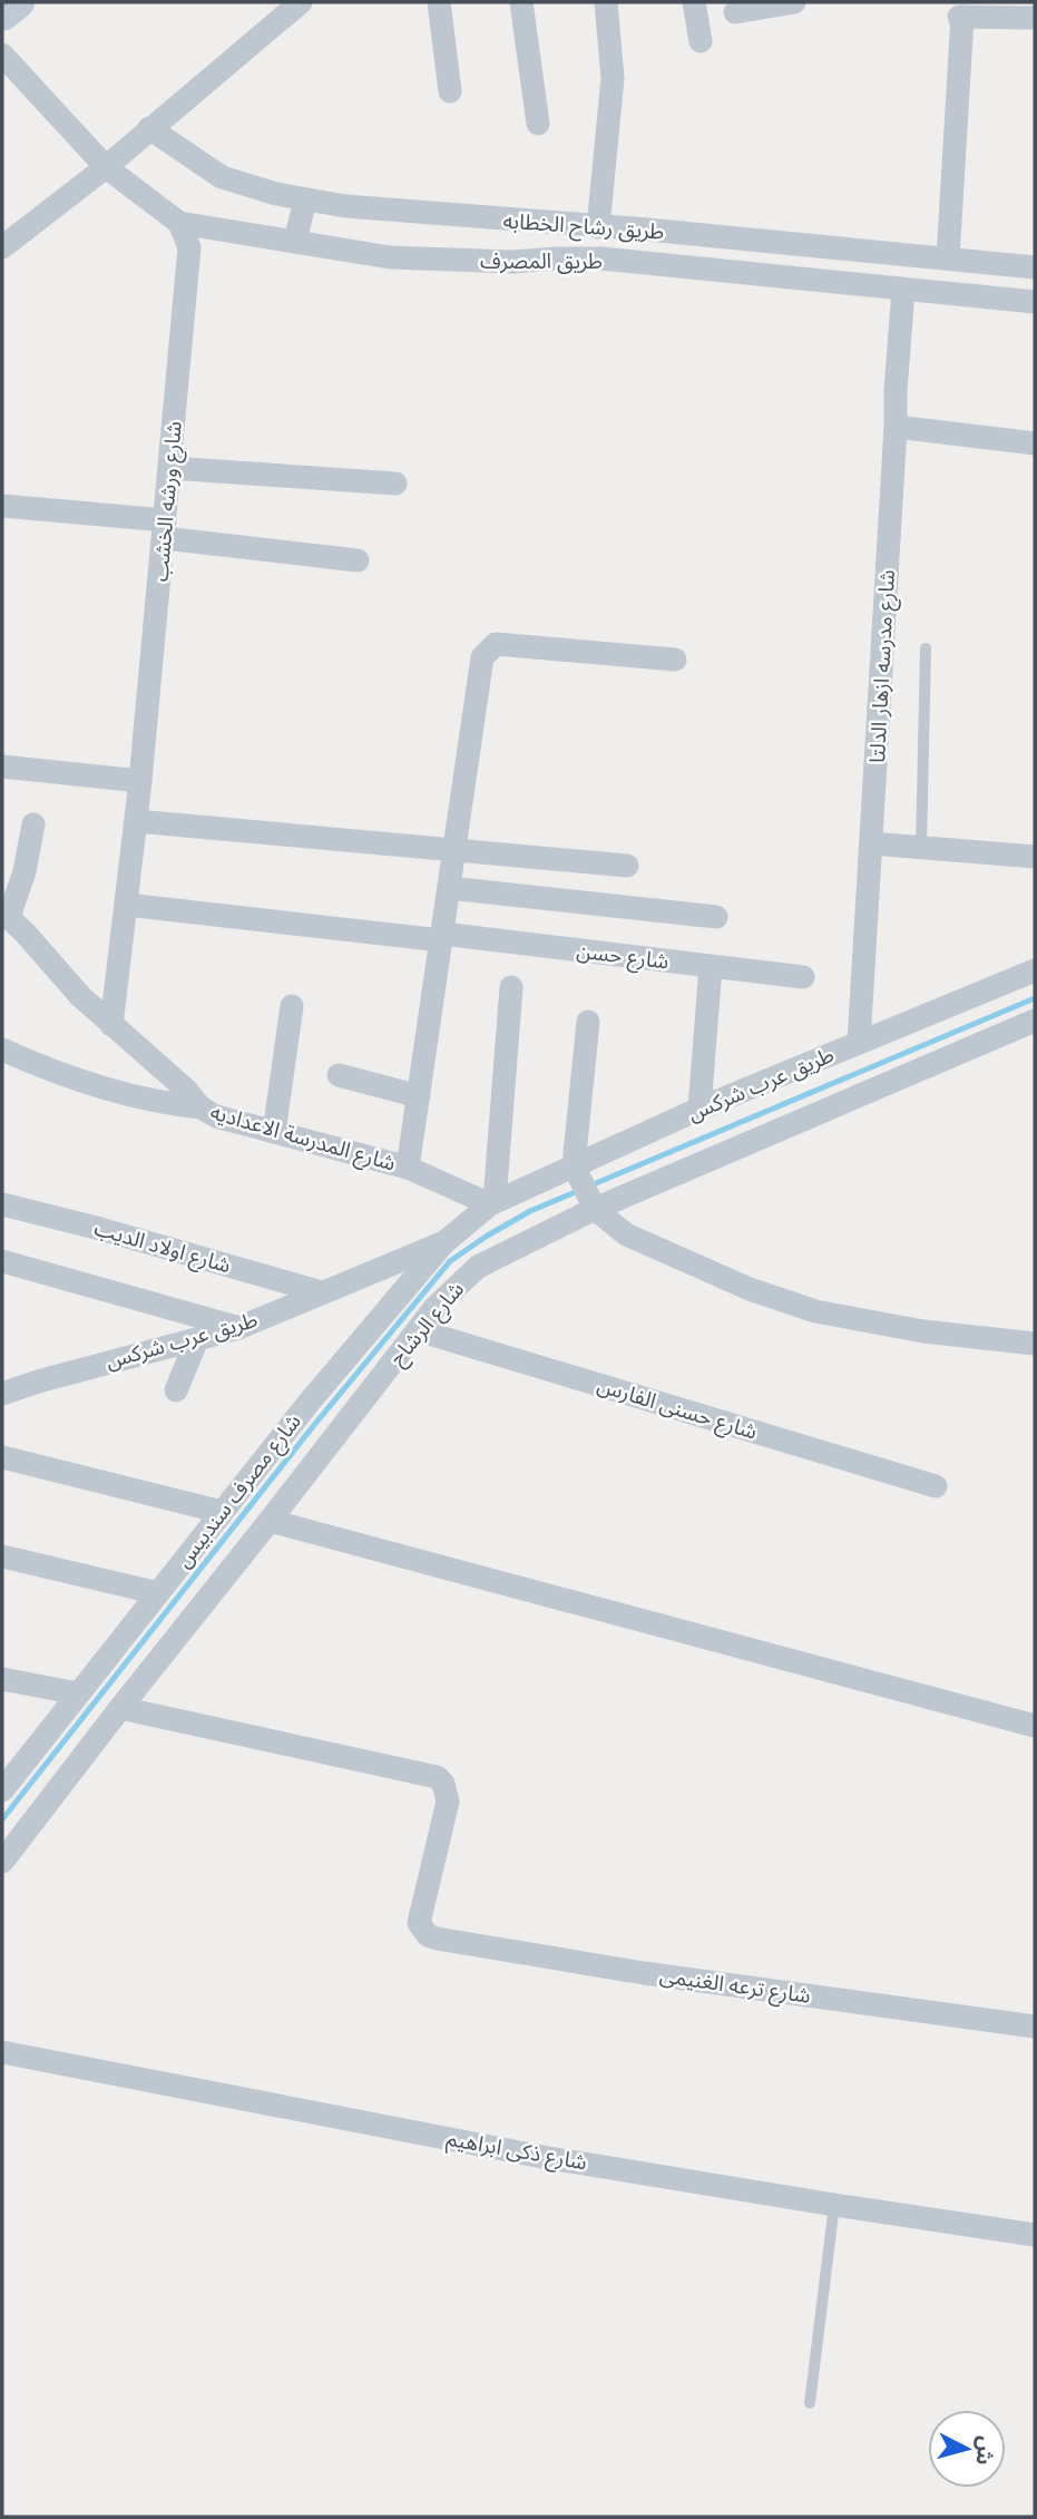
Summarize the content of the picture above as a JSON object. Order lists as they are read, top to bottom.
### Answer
{
  "streets": {
    "street": [
      "طريق رشاح الخطابه",
      "طريق المصرف",
      "شارع ورشه الخشب",
      "شارع مدرسه ازهار الدلتا",
      "شارع حسن",
      "طريق عرب شركس",
      "شارع المدرسة الاعداديه",
      "شارع اولاد الديب",
      "شارع الرشاح",
      "شارع حسنى الفارس",
      "شارع مصرف سندبيس",
      "شارع ترعه الغنيمى",
      "شارع ذكى ابراهيم"
    ]
  },
  "crossings": [
    ["طريق المصرف", "شارع ورشه الخشب"],
    ["طريق المصرف", "شارع مدرسه ازهار الدلتا"],
    ["شارع ورشه الخشب", "شارع حسن"],
    ["شارع ورشه الخشب", "شارع المدرسة الاعداديه"],
    ["شارع مدرسه ازهار الدلتا", "طريق عرب شركس"],
    ["طريق عرب شركس", "شارع المدرسة الاعداديه"],
    ["طريق عرب شركس", "شارع اولاد الديب"],
    ["طريق عرب شركس", "شارع مصرف سندبيس"],
    ["شارع المدرسة الاعداديه", "شارع مصرف سندبيس"],
    ["شارع الرشاح", "شارع حسنى الفارس"],
    ["شارع الرشاح", "شارع ترعه الغنيمى"]
  ],
  "north": "right"
}
